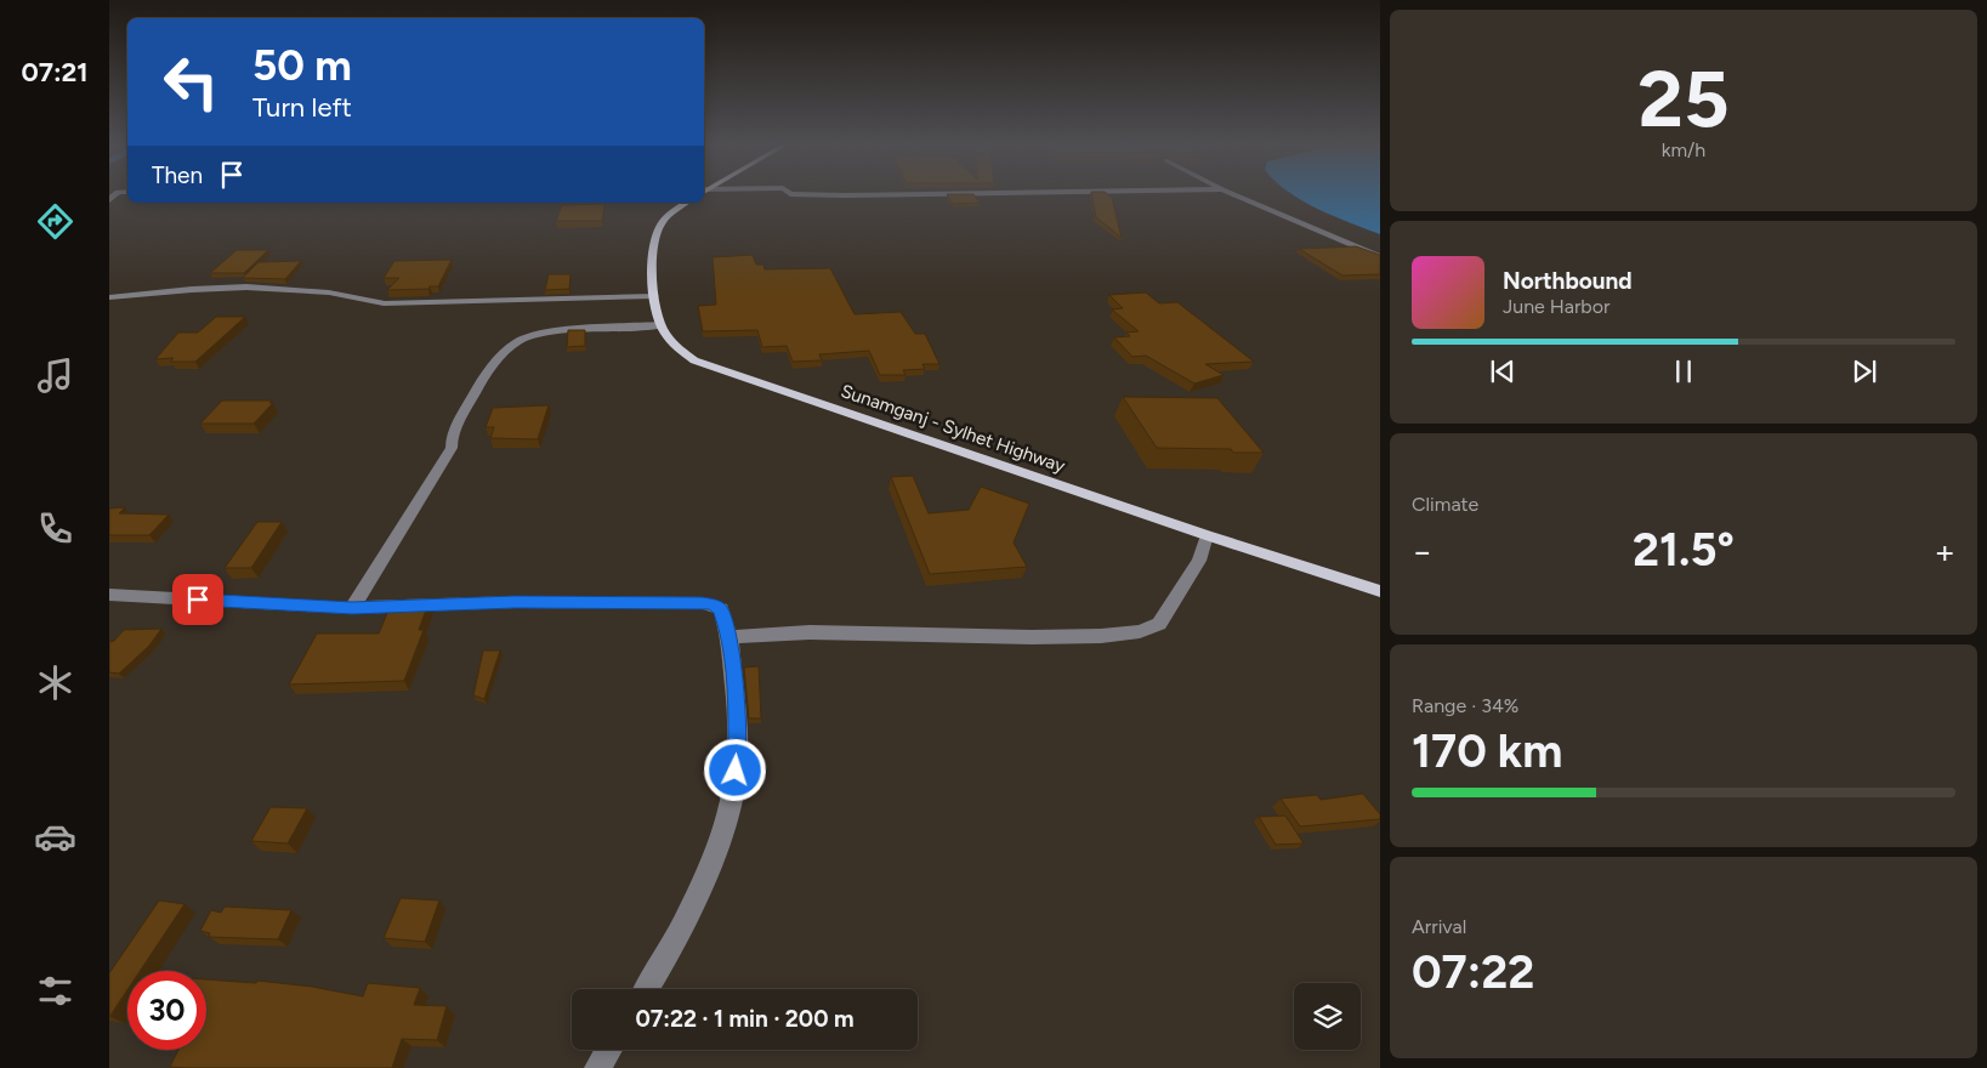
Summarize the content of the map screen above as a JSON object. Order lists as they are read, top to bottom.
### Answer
{
  "streets": {
    "main road": ["Sunamganj - Sylhet Highway"]
  },
  "page": {
    "tabs": "07:21",
    "tile": [
      ["25", "km/h"],
      "Climate",
      ["Range · 34%", "170 km"],
      ["Arrival", "07:22"]
    ],
    "turn": ["50 m", "Turn left"],
    "then": "Then",
    "song": ["Northbound", "June Harbor"],
    "heat": ["−", "21.5°", "+"],
    "limit": "30",
    "trip": "07:22 · 1 min · 200 m"
  }
}
